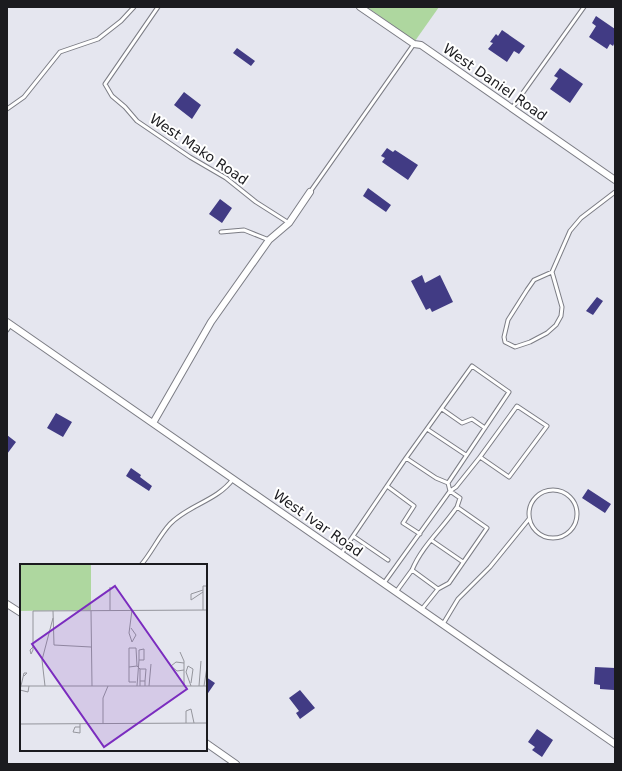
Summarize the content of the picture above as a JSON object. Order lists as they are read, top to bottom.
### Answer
{
  "streets": {
    "street": ["West Daniel Road", "West Ivar Road"],
    "lane": ["West Mako Road"]
  }
}
